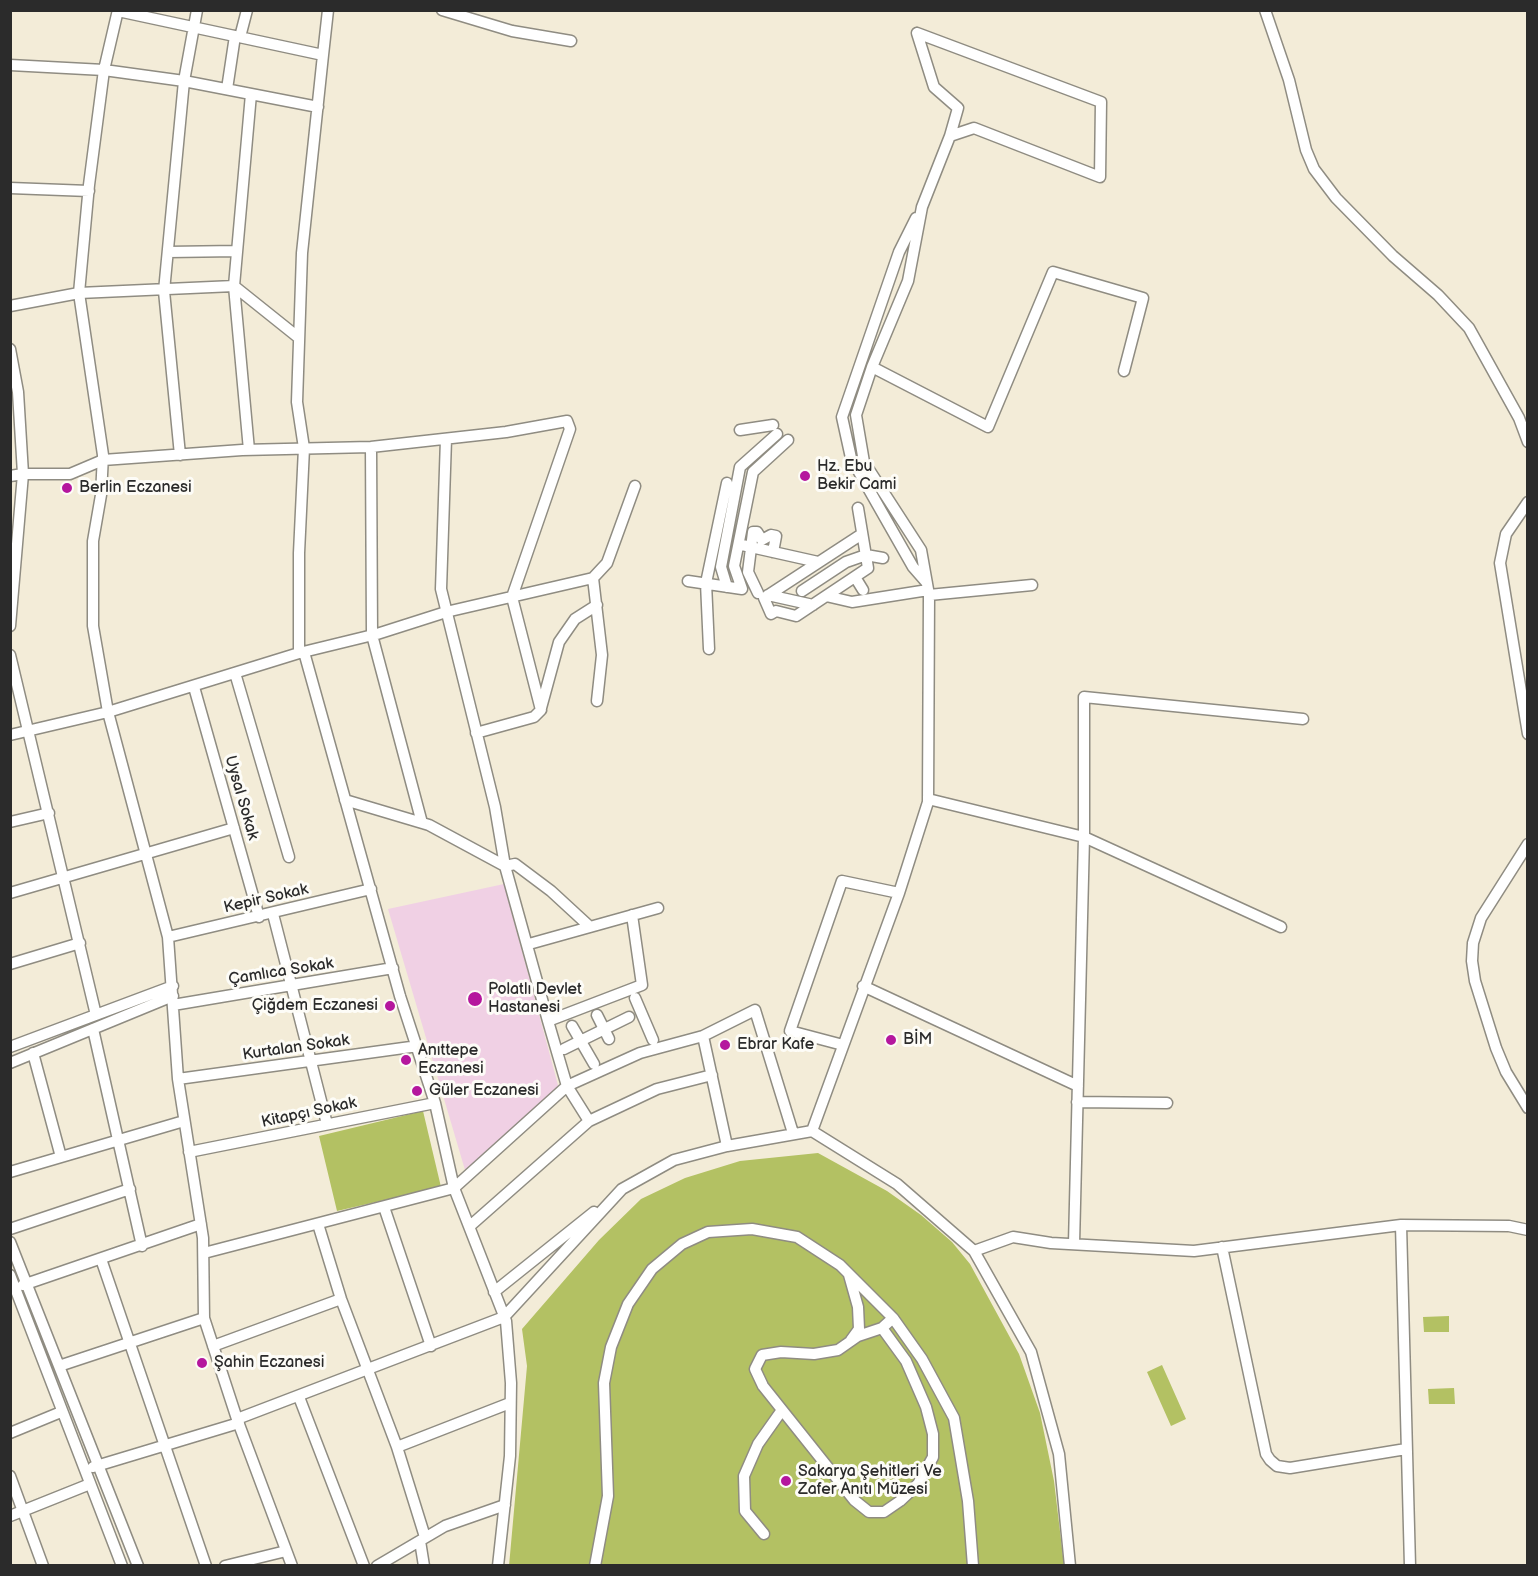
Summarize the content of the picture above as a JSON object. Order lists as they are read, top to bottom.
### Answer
{
  "streets": {
    "street": [
      "Uysal Sokak",
      "Kepir Sokak",
      "Çamlıca Sokak",
      "Kurtalan Sokak",
      "Kitapçı Sokak"
    ]
  },
  "crossings": [
    ["Uysal Sokak", "Kepir Sokak"]
  ],
  "places": [
    "Hz. Ebu Bekir Cami",
    "Berlin Eczanesi",
    "Polatlı Devlet Hastanesi",
    "Çiğdem Eczanesi",
    "BİM",
    "Ebrar Kafe",
    "Anıttepe Eczanesi",
    "Güler Eczanesi",
    "Şahin Eczanesi",
    "Sakarya Şehitleri Ve Zafer Anıtı Müzesi"
  ]
}
